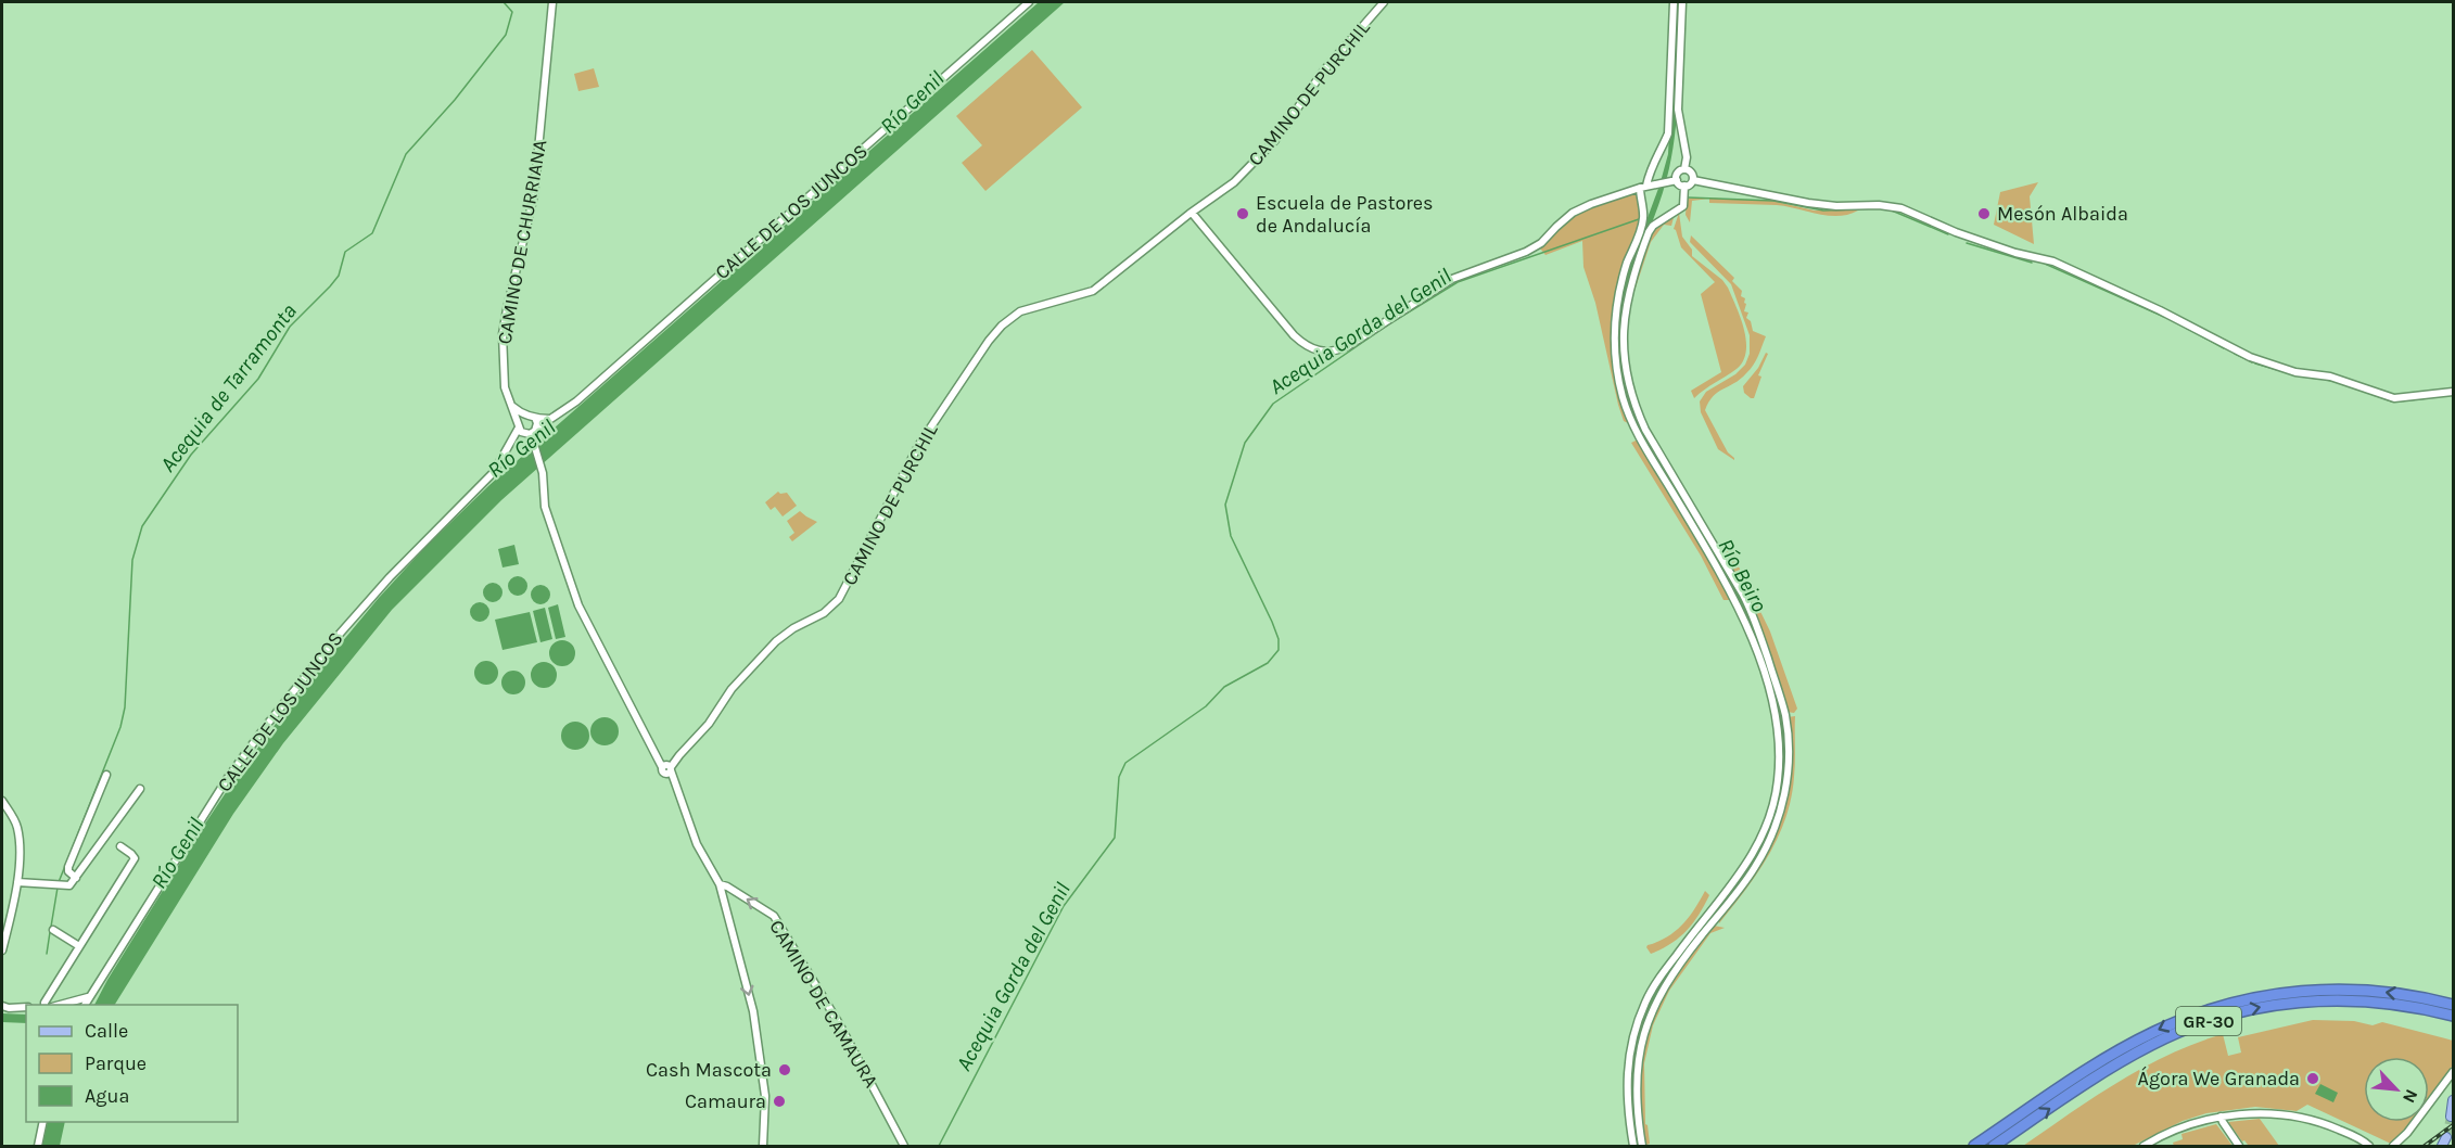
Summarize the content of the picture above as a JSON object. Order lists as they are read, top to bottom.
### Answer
{
  "streets": {
    "highway": ["GR-30"],
    "street": [
      "CAMINO DE PURCHIL",
      "CALLE DE LOS JUNCOS",
      "CAMINO DE CHURRIANA",
      "CAMINO DE CAMAURA"
    ]
  },
  "crossings": [
    ["CAMINO DE PURCHIL", "CAMINO DE CHURRIANA"],
    ["CALLE DE LOS JUNCOS", "CAMINO DE CHURRIANA"]
  ],
  "one_way": ["CAMINO DE CAMAURA"],
  "water": [
    "Río Genil",
    "Acequia Gorda del Genil",
    "Acequia de Tarramonta",
    "Río Beiro"
  ],
  "places": [
    "Escuela de Pastores de Andalucía",
    "Mesón Albaida",
    "Cash Mascota",
    "Ágora We Granada",
    "Camaura"
  ],
  "legend": ["Calle", "Parque", "Agua"],
  "north": "bottom right"
}
